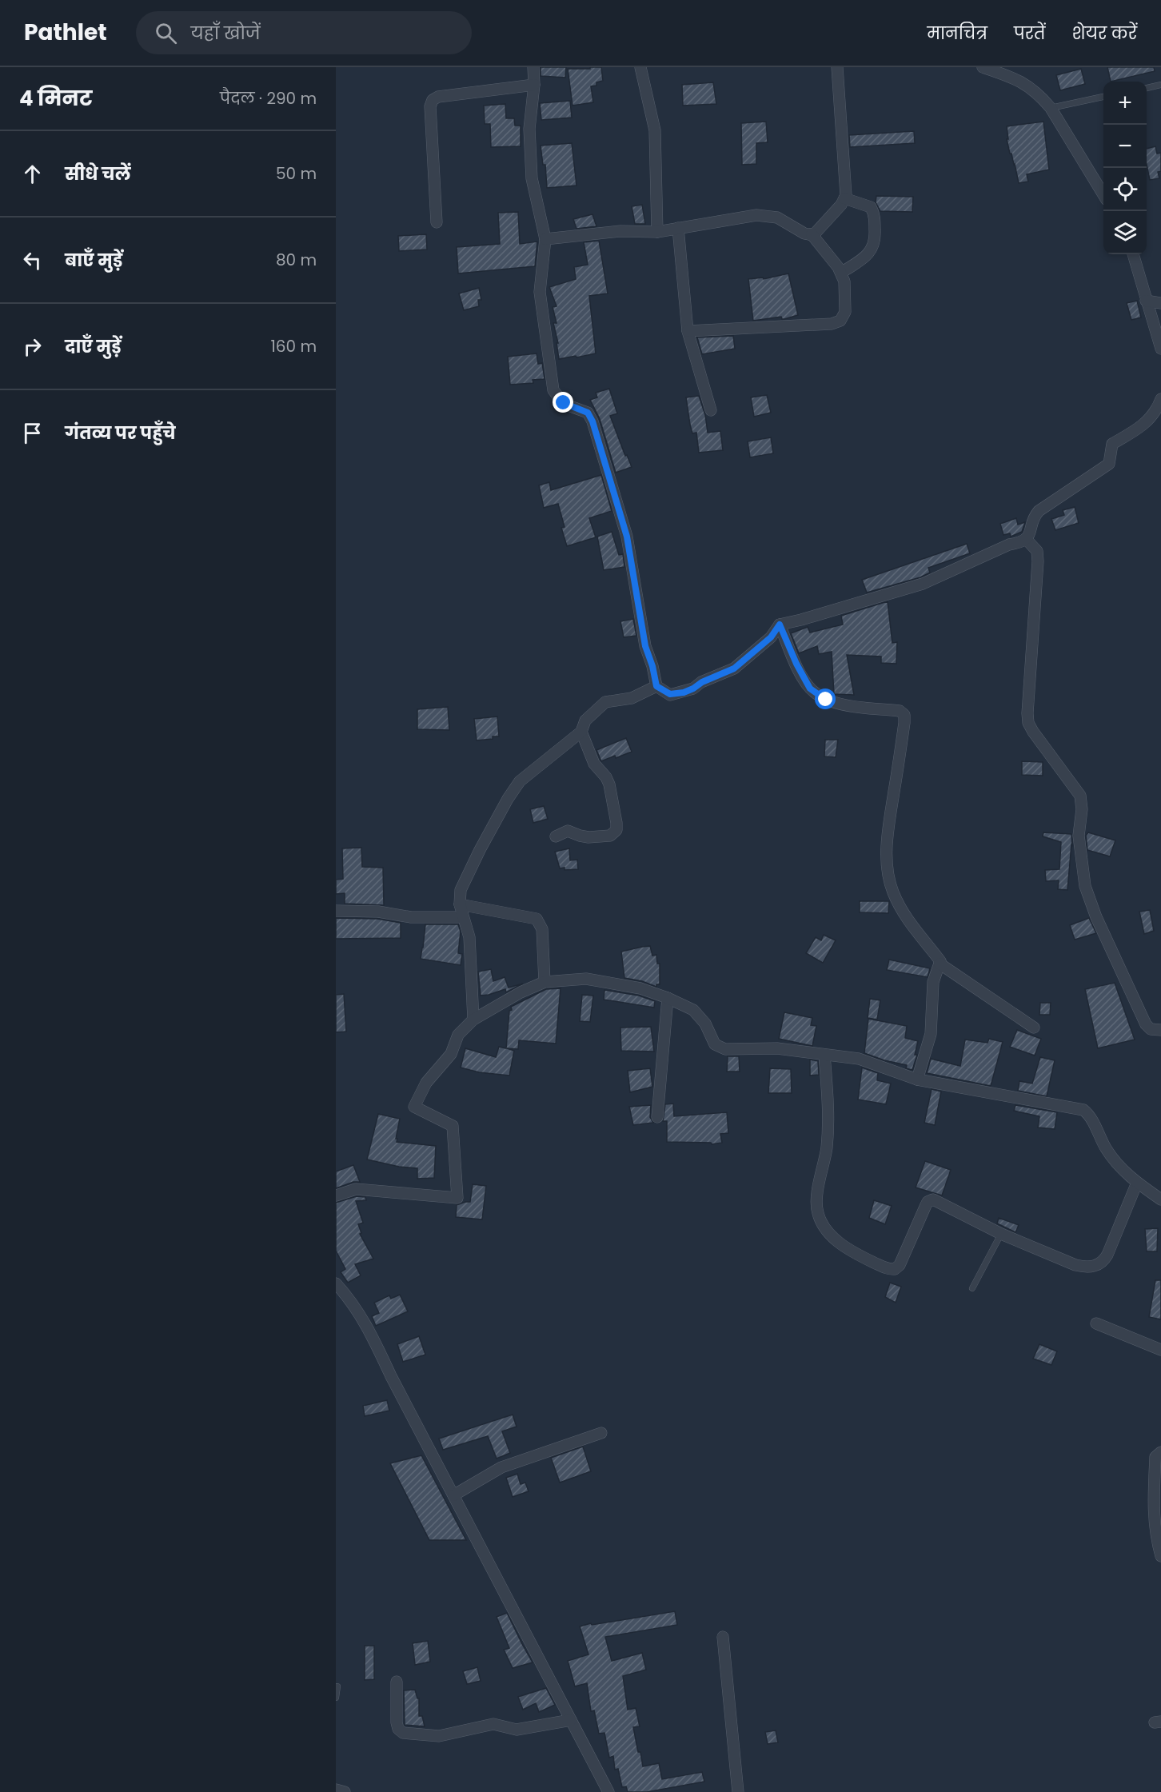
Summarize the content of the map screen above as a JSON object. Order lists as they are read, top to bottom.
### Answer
{
  "page": {
    "header": "Pathlet",
    "search": "यहाँ खोजें",
    "nav": ["मानचित्र", "परतें", "शेयर करें"],
    "heading": ["4 मिनट", "पैदल · 290 m"],
    "map_buttons": ["+", "−"],
    "list": [
      ["सीधे चलें", "50 m"],
      ["बाएँ मुड़ें", "80 m"],
      ["दाएँ मुड़ें", "160 m"],
      "गंतव्य पर पहुँचे"
    ]
  }
}
